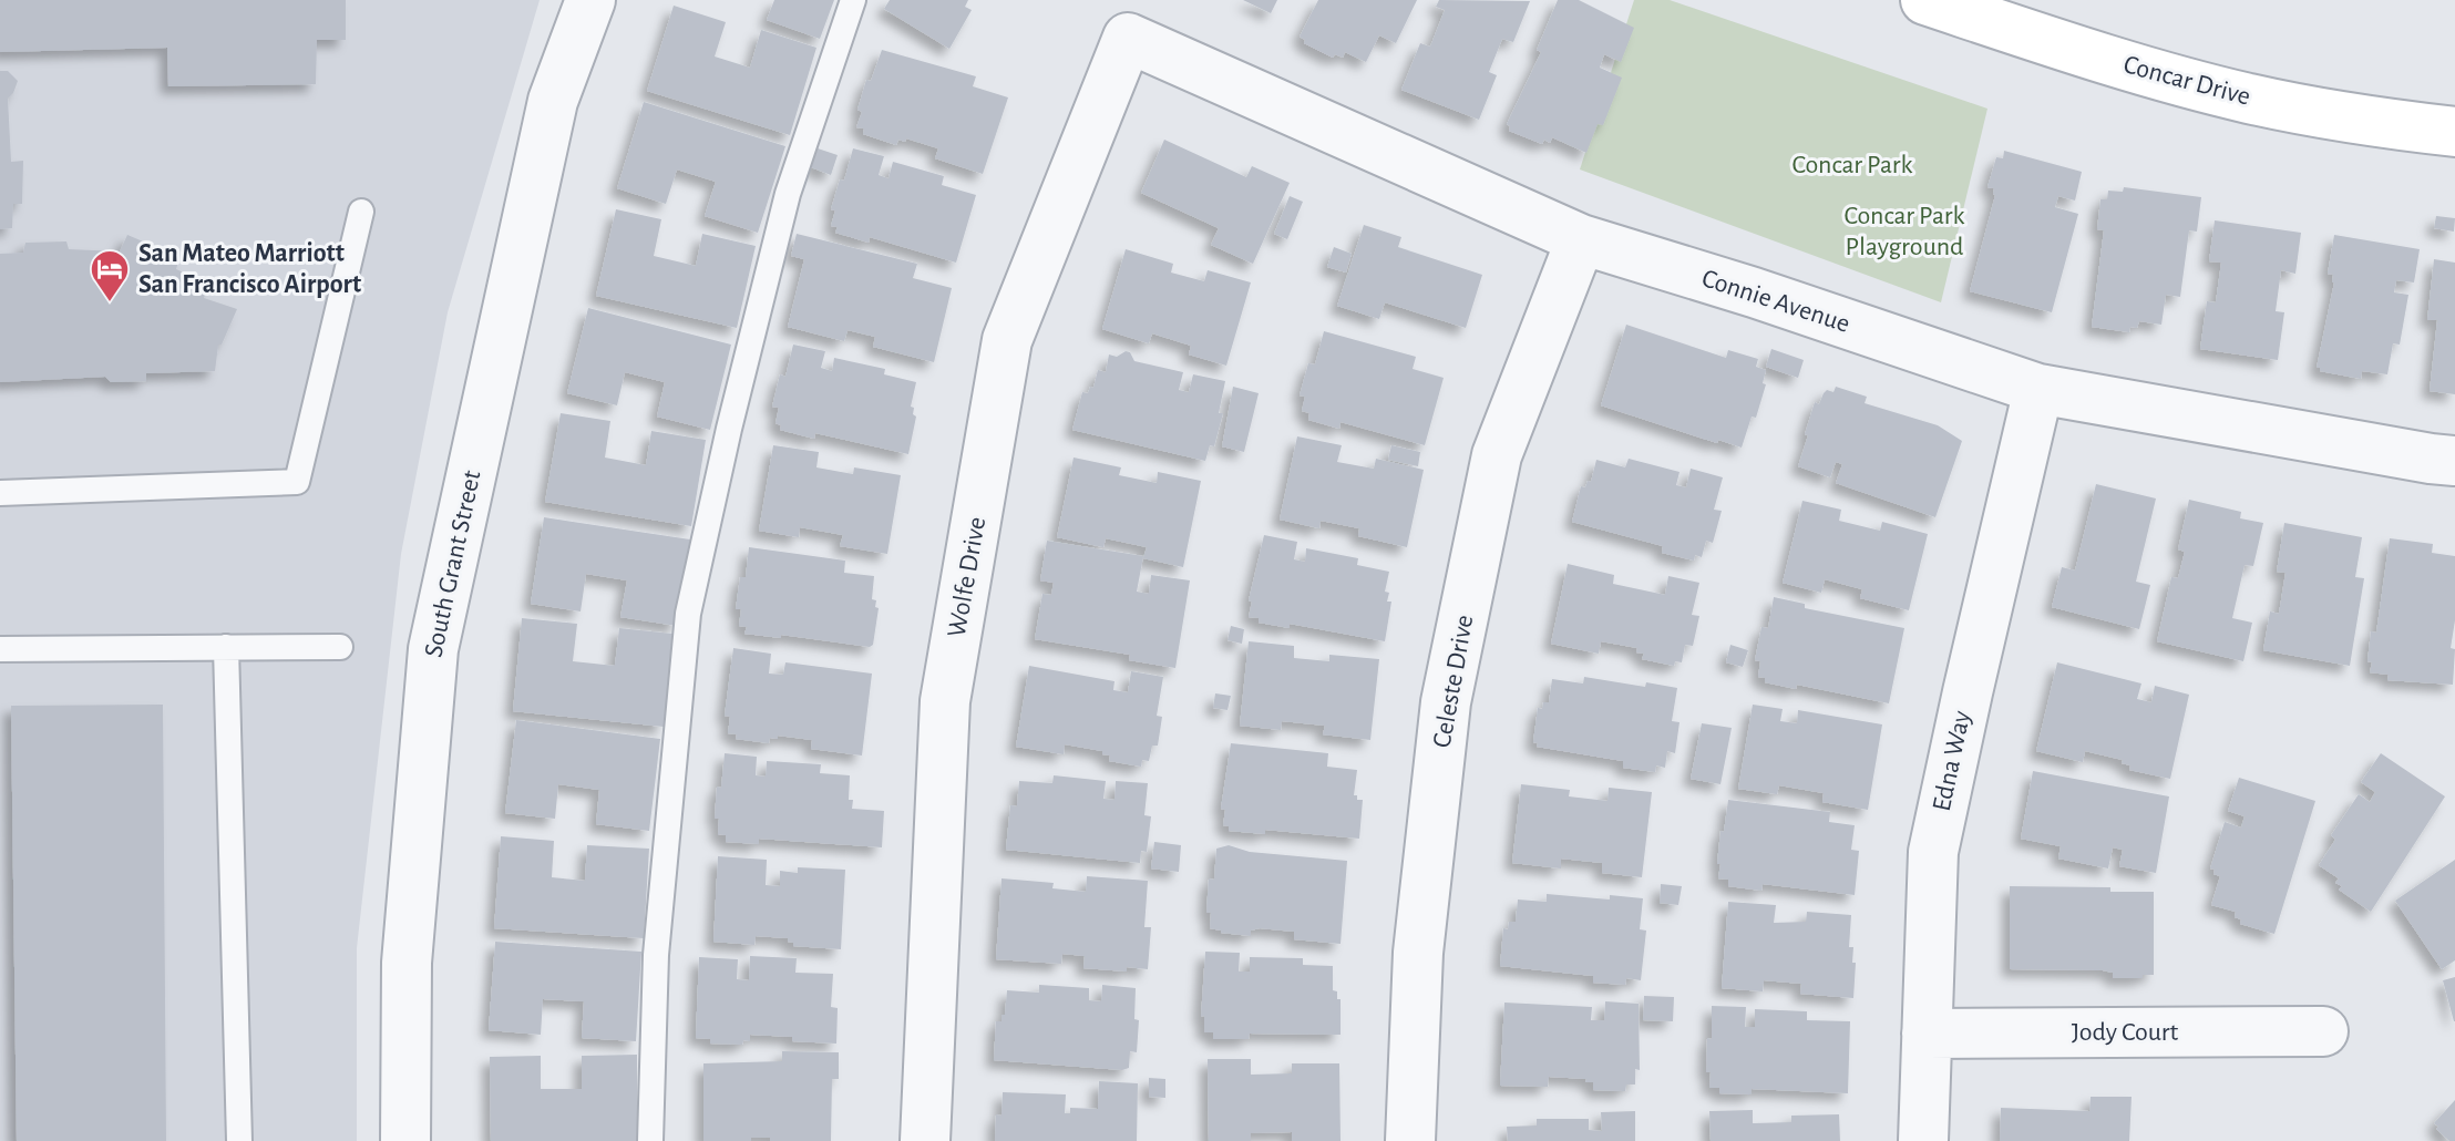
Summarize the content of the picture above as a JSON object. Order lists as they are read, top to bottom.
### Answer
{
  "streets": {
    "main road": ["Concar Drive"],
    "street": [
      "Connie Avenue",
      "South Grant Street",
      "Wolfe Drive",
      "Celeste Drive",
      "Edna Way",
      "Jody Court"
    ]
  },
  "crossings": [
    ["Connie Avenue", "Wolfe Drive"],
    ["Connie Avenue", "Celeste Drive"],
    ["Connie Avenue", "Edna Way"],
    ["Edna Way", "Jody Court"]
  ],
  "parks": ["Concar Park", "Concar Park Playground"],
  "places": {
    "hotel": ["San Mateo Marriott San Francisco Airport"]
  }
}
